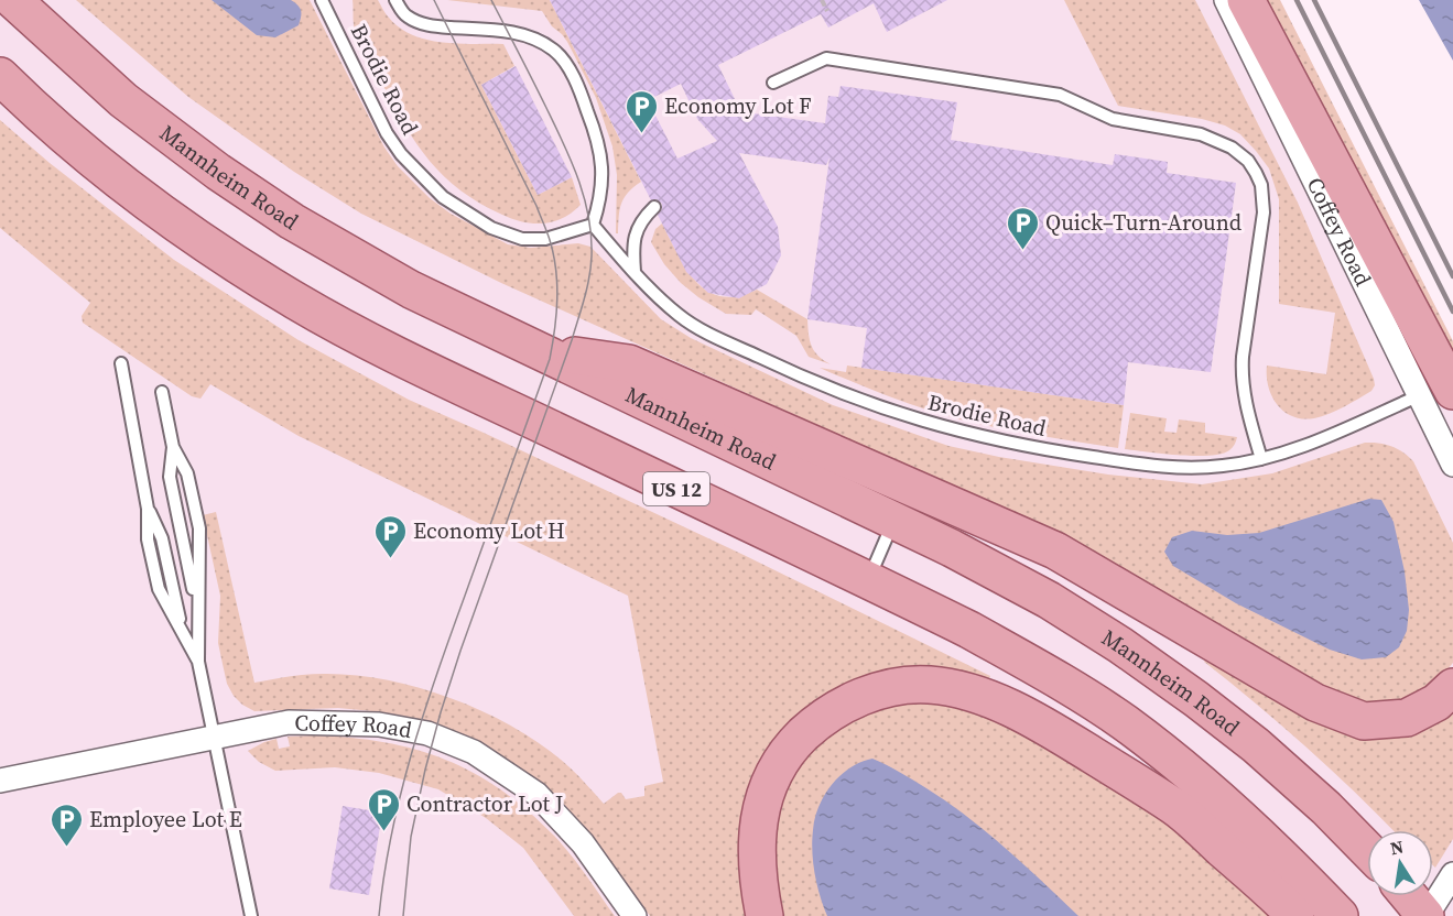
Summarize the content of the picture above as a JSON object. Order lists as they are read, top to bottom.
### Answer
{
  "streets": {
    "main road": ["Mannheim Road", "US 12"],
    "street": ["Coffey Road"],
    "lane": ["Brodie Road"]
  },
  "places": {
    "parking": [
      "Economy Lot F",
      "Quick–Turn-Around",
      "Economy Lot H",
      "Contractor Lot J",
      "Employee Lot E"
    ]
  },
  "north": "top"
}
